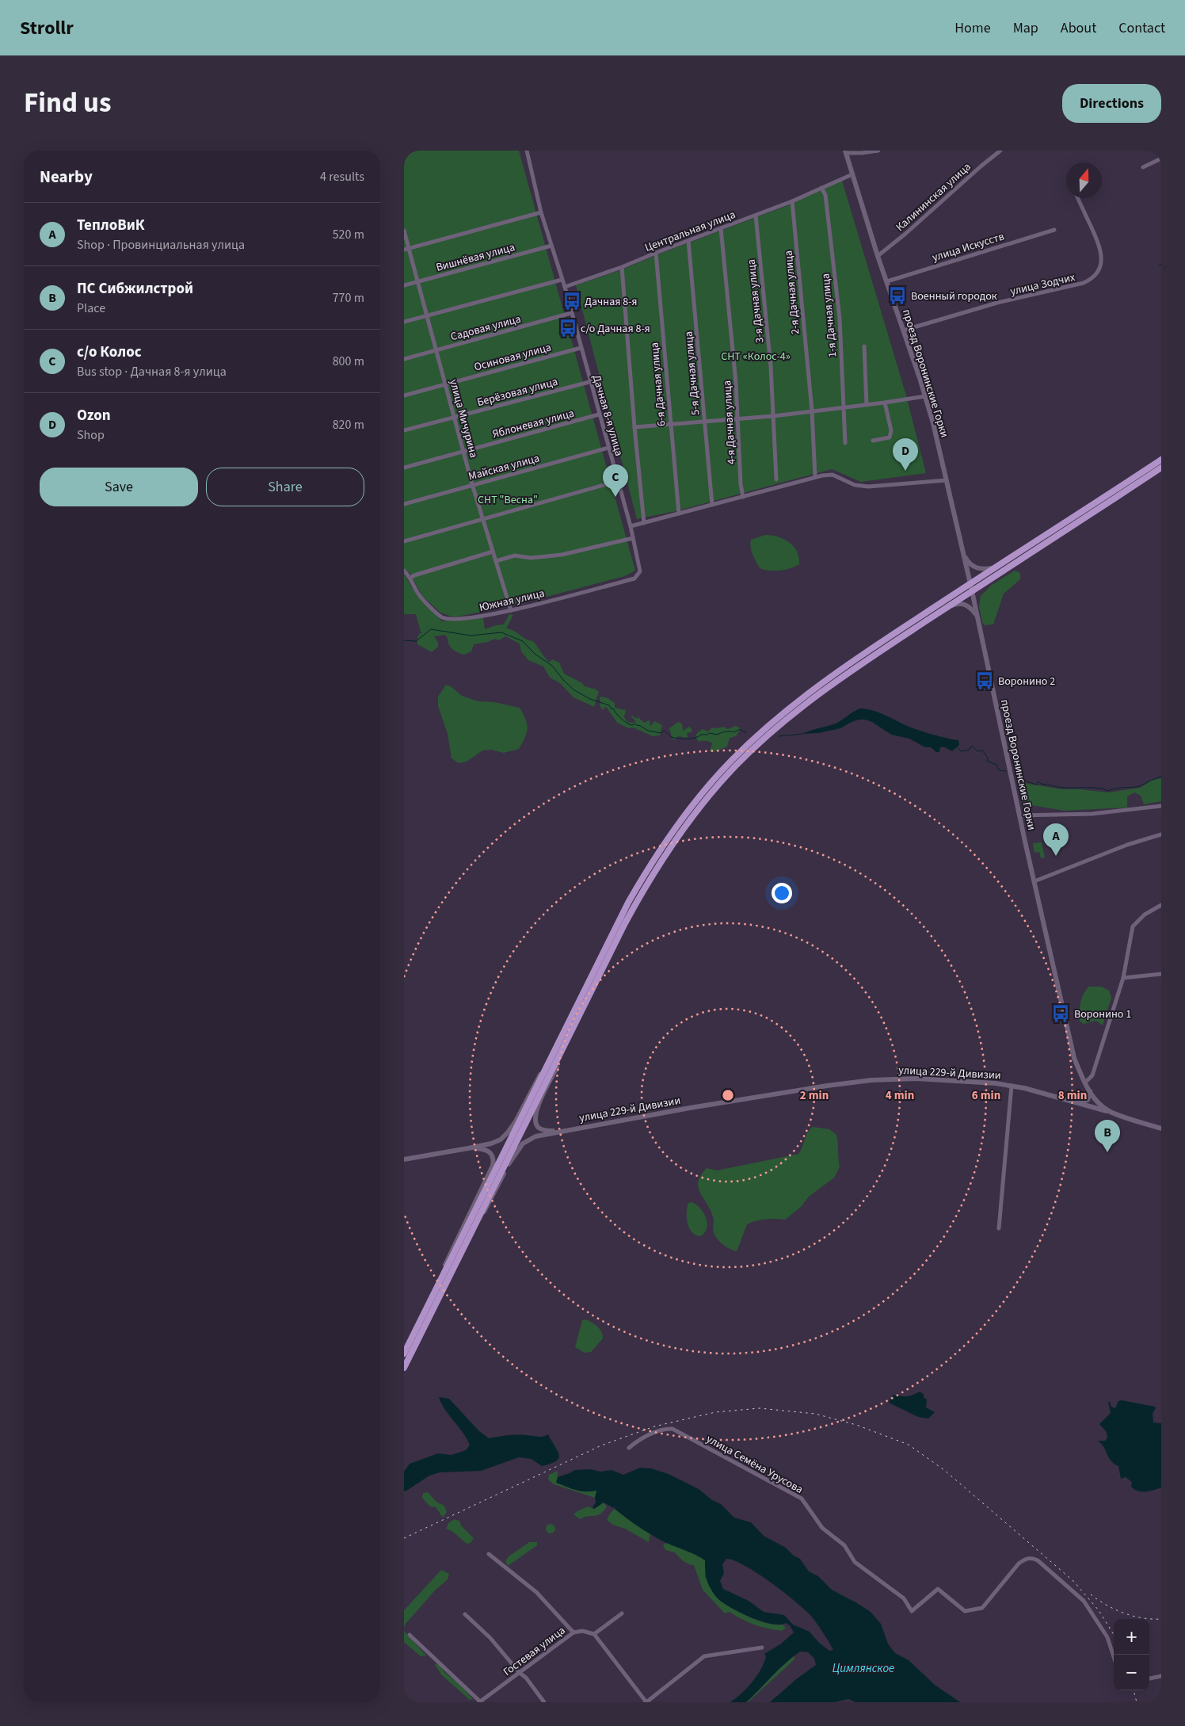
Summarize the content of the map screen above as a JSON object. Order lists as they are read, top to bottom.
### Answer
{
  "streets": {
    "street": [
      "Калининская улица",
      "Центральная улица",
      "улица Искусств",
      "Вишнёвая улица",
      "улица Зодчих",
      "2-я Дачная улица",
      "3-я Дачная улица",
      "1-я Дачная улица",
      "Садовая улица",
      "Осиновая улица",
      "5-я Дачная улица",
      "проезд Воронинские Горки",
      "6-я Дачная улица",
      "Берёзовая улица",
      "Дачная 8-я улица",
      "улица Мичурина",
      "4-я Дачная улица",
      "Яблоневая улица",
      "Майская улица",
      "Южная улица",
      "улица 229-й Дивизии",
      "улица Семёна Урусова",
      "Гостевая улица"
    ]
  },
  "crossings": [
    ["Калининская улица", "проезд Воронинские Горки"],
    ["Центральная улица", "2-я Дачная улица"],
    ["Центральная улица", "3-я Дачная улица"],
    ["Центральная улица", "1-я Дачная улица"],
    ["Центральная улица", "5-я Дачная улица"],
    ["Центральная улица", "проезд Воронинские Горки"],
    ["Центральная улица", "6-я Дачная улица"],
    ["Центральная улица", "Дачная 8-я улица"],
    ["Центральная улица", "4-я Дачная улица"],
    ["улица Искусств", "проезд Воронинские Горки"],
    ["Вишнёвая улица", "Дачная 8-я улица"],
    ["Вишнёвая улица", "улица Мичурина"],
    ["улица Зодчих", "проезд Воронинские Горки"],
    ["Садовая улица", "Дачная 8-я улица"],
    ["Садовая улица", "улица Мичурина"],
    ["Осиновая улица", "Дачная 8-я улица"],
    ["Осиновая улица", "улица Мичурина"],
    ["проезд Воронинские Горки", "улица 229-й Дивизии"],
    ["Берёзовая улица", "Дачная 8-я улица"],
    ["Берёзовая улица", "улица Мичурина"],
    ["Дачная 8-я улица", "Яблоневая улица"],
    ["Дачная 8-я улица", "Майская улица"],
    ["Дачная 8-я улица", "Южная улица"],
    ["улица Мичурина", "Яблоневая улица"],
    ["улица Мичурина", "Майская улица"],
    ["улица Мичурина", "Южная улица"]
  ],
  "water": ["Цимлянское"],
  "parks": ["СНТ «Колос-4»", "СНТ \"Весна\""],
  "places": {
    "bus stop": [
      "Военный городок",
      "Дачная 8-я",
      "с/о Дачная 8-я",
      "Воронино 2",
      "Воронино 1"
    ]
  },
  "north": "top",
  "page": {
    "header": "Strollr",
    "nav": [
      "Home",
      "Map",
      "About",
      "Contact"
    ],
    "title": "Find us",
    "buttons": [
      "Directions",
      ["Save", "Share"]
    ],
    "heading": ["Nearby", "4 results"],
    "list": [
      {
        "mark": "A",
        "name": "ТеплоВиК",
        "note": "Shop · Провинциальная улица",
        "value": "520 m"
      },
      {
        "mark": "B",
        "name": "ПС Сибжилстрой",
        "note": "Place",
        "value": "770 m"
      },
      {
        "mark": "C",
        "name": "с/о Колос",
        "note": "Bus stop · Дачная 8-я улица",
        "value": "800 m"
      },
      {
        "mark": "D",
        "name": "Ozon",
        "note": "Shop",
        "value": "820 m"
      }
    ],
    "pins": [
      "D",
      "C",
      "A",
      "B"
    ],
    "map_buttons": ["+", "−"]
  },
  "rings": [
    "2 min",
    "4 min",
    "6 min",
    "8 min"
  ]
}
